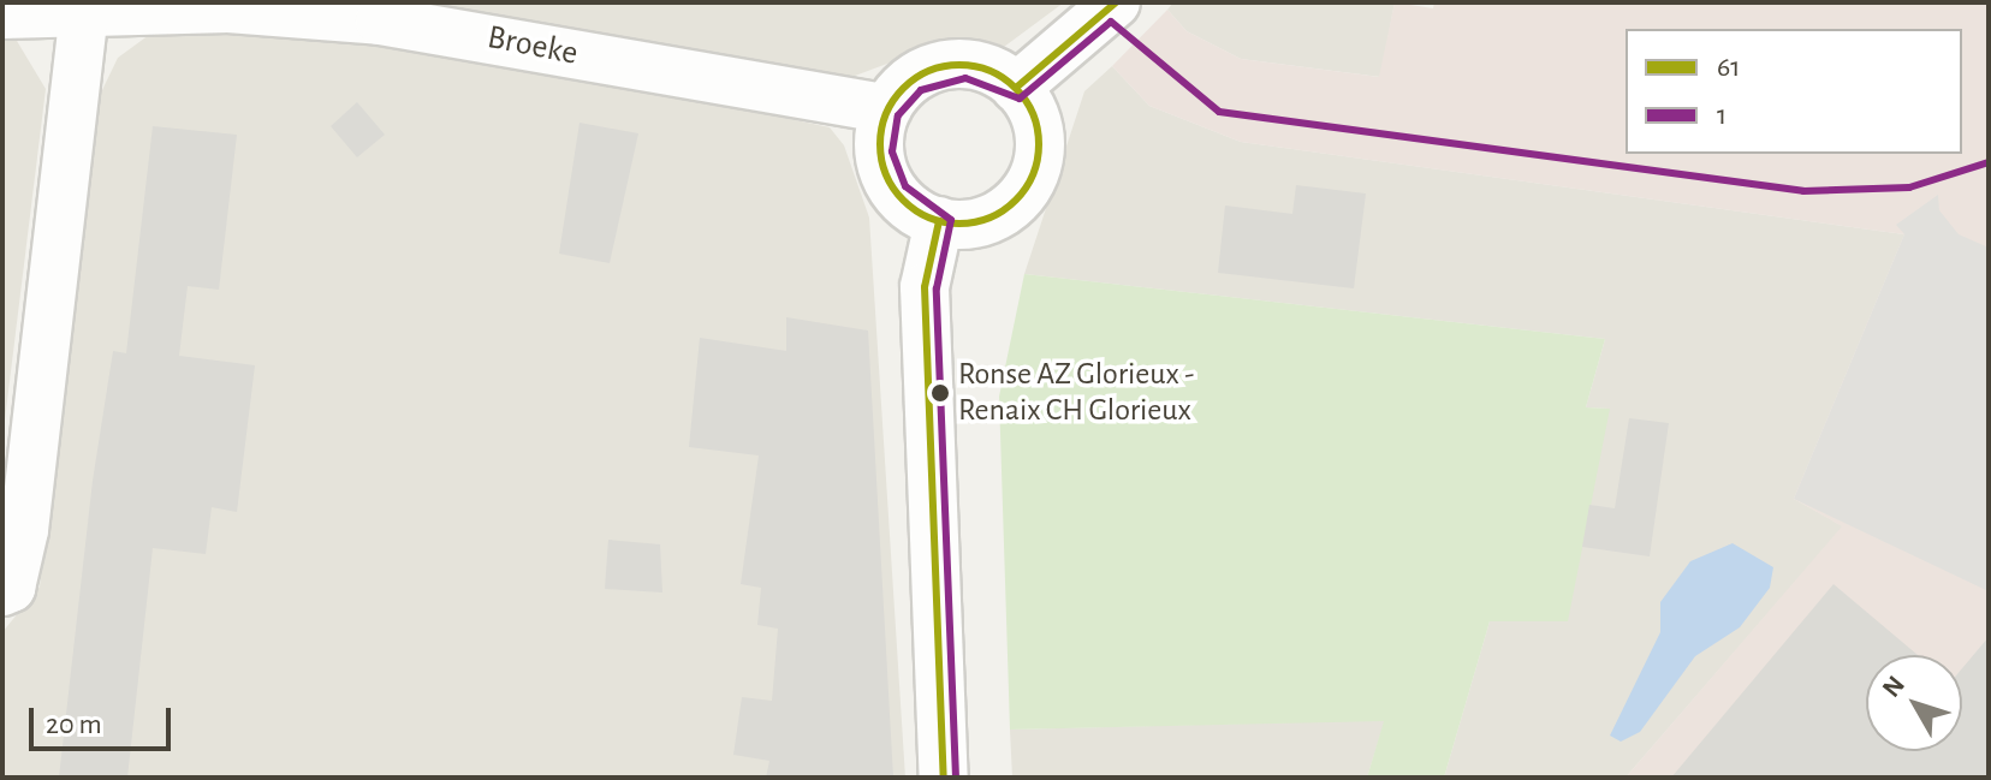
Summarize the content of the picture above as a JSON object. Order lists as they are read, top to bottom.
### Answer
{
  "streets": {
    "street": ["Broeke"]
  },
  "places": ["Ronse AZ Glorieux - Renaix CH Glorieux"],
  "lines": ["transit line 61", "transit line 1"],
  "legend": ["61", "1"],
  "scale_bar": "20 m",
  "north": "top left"
}
